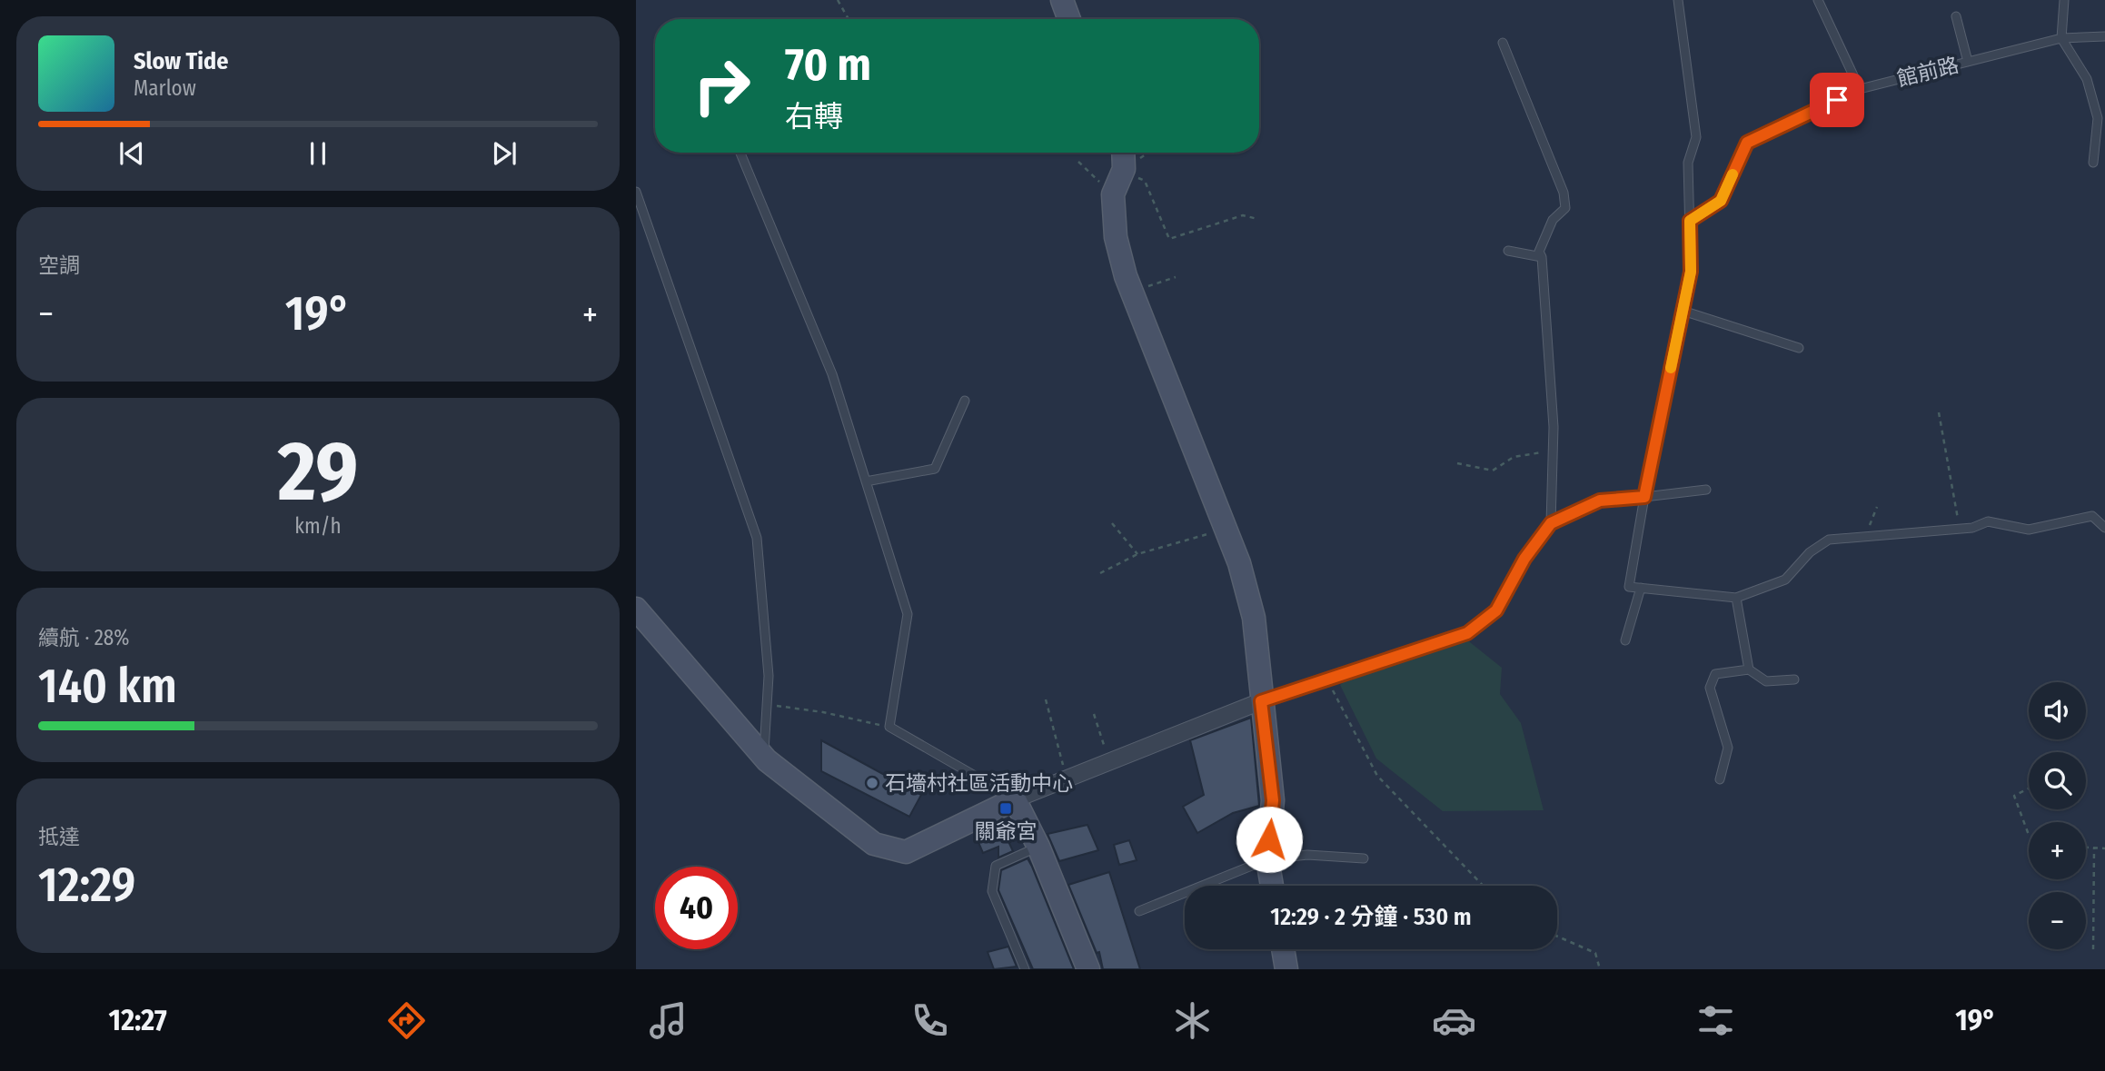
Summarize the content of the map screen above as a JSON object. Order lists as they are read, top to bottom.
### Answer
{
  "streets": {
    "lane": ["館前路"]
  },
  "places": {
    "other": ["石墻村社區活動中心"],
    "transit": ["關爺宮"]
  },
  "page": {
    "turn": ["70 m", "右轉"],
    "song": ["Slow Tide", "Marlow"],
    "tile": [
      "空調",
      ["29", "km/h"],
      ["續航 · 28%", "140 km"],
      ["抵達", "12:29"]
    ],
    "heat": ["−", "19°", "+"],
    "map_buttons": ["+", "−"],
    "limit": "40",
    "trip": "12:29 · 2 分鐘 · 530 m",
    "tabs": ["12:27", "19°"]
  }
}
